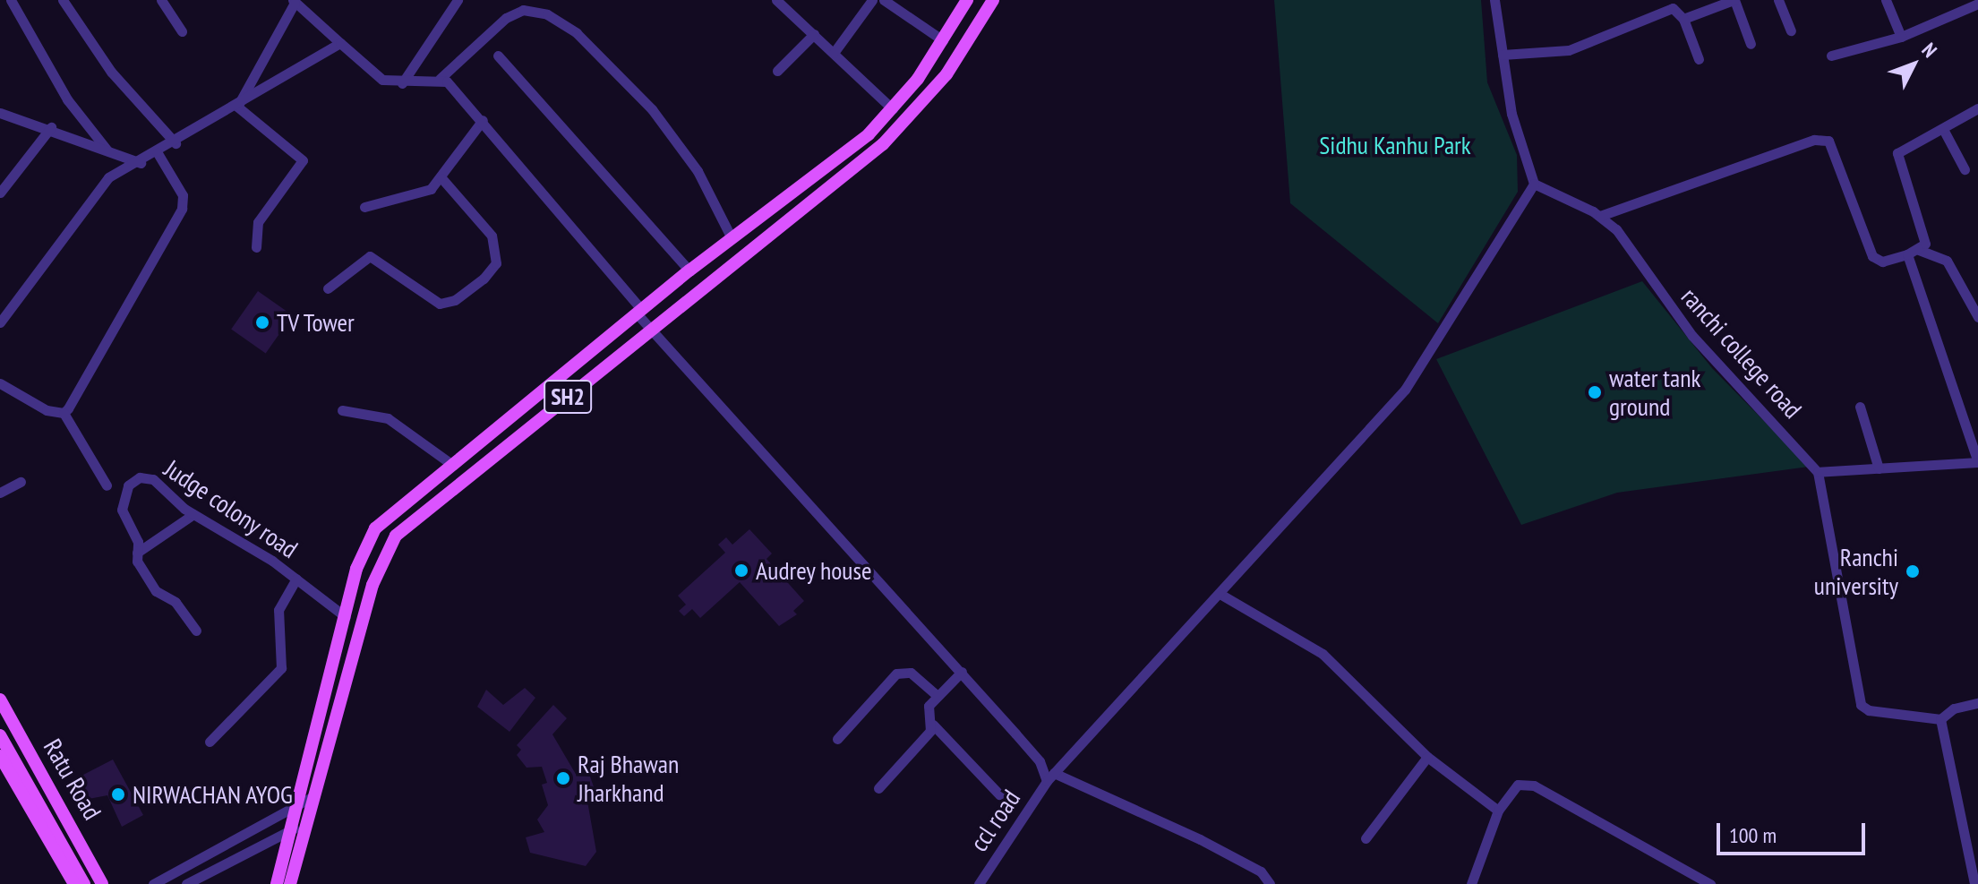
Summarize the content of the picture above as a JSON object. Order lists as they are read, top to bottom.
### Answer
{
  "streets": {
    "main road": ["SH2", "Ratu Road"],
    "street": ["ranchi college road", "Judge colony road", "ccl road"]
  },
  "crossings": [
    ["ranchi college road", "ccl road"],
    ["SH2", "Judge colony road"]
  ],
  "parks": ["Sidhu Kanhu Park"],
  "places": [
    "TV Tower",
    "water tank ground",
    "Audrey house",
    "Ranchi university",
    "Raj Bhawan Jharkhand",
    "NIRWACHAN AYOG"
  ],
  "scale_bar": "100 m",
  "north": "top right"
}
